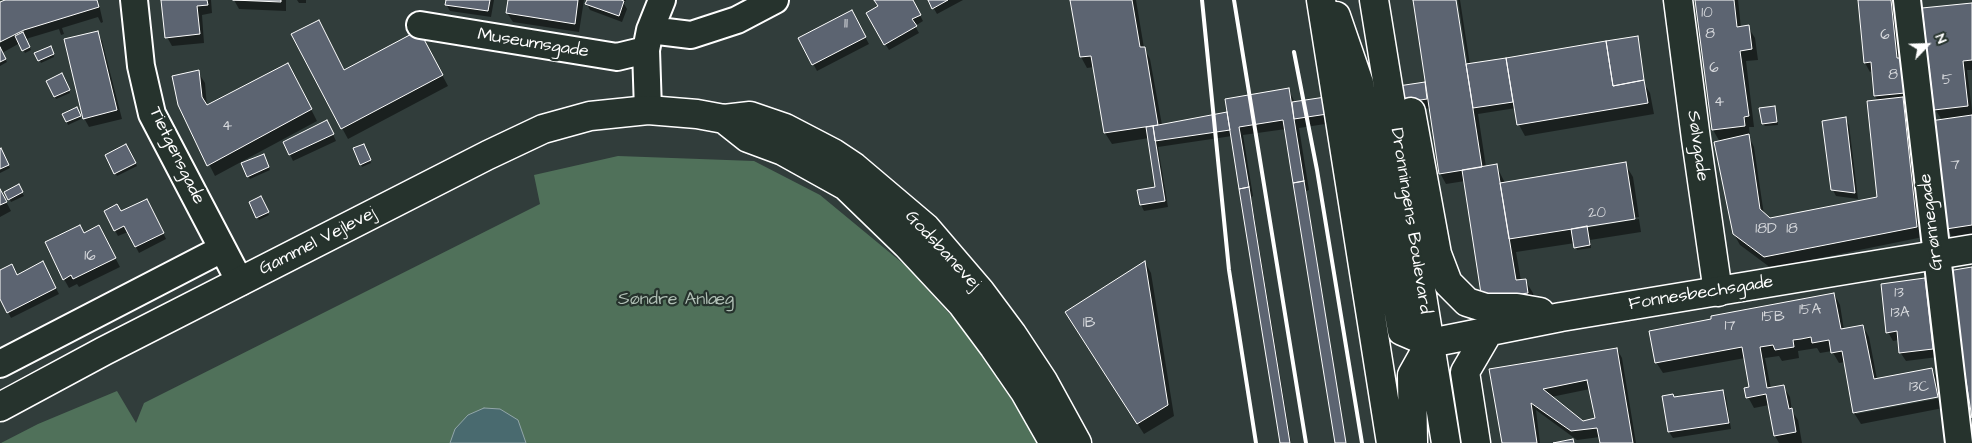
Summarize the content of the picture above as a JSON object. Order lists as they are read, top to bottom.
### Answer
{
  "streets": {
    "main road": [
      "Sølvgade",
      "Dronningens Boulevard",
      "Gammel Vejlevej",
      "Godsbanevej",
      "Fonnesbechsgade"
    ],
    "street": ["Museumsgade", "Tietgensgade", "Grønnegade"]
  },
  "crossings": [
    ["Sølvgade", "Fonnesbechsgade"],
    ["Tietgensgade", "Gammel Vejlevej"],
    ["Dronningens Boulevard", "Fonnesbechsgade"],
    ["Grønnegade", "Fonnesbechsgade"],
    ["Gammel Vejlevej", "Godsbanevej"]
  ],
  "parks": ["Søndre Anlæg"],
  "house_numbers": [
    "10",
    "11",
    "8",
    "6",
    "6",
    "8",
    "5",
    "4",
    "4",
    "7",
    "20",
    "18D",
    "18",
    "16",
    "13",
    "15A",
    "13A",
    "15B",
    "1B",
    "17",
    "13C"
  ],
  "north": "top right"
}
